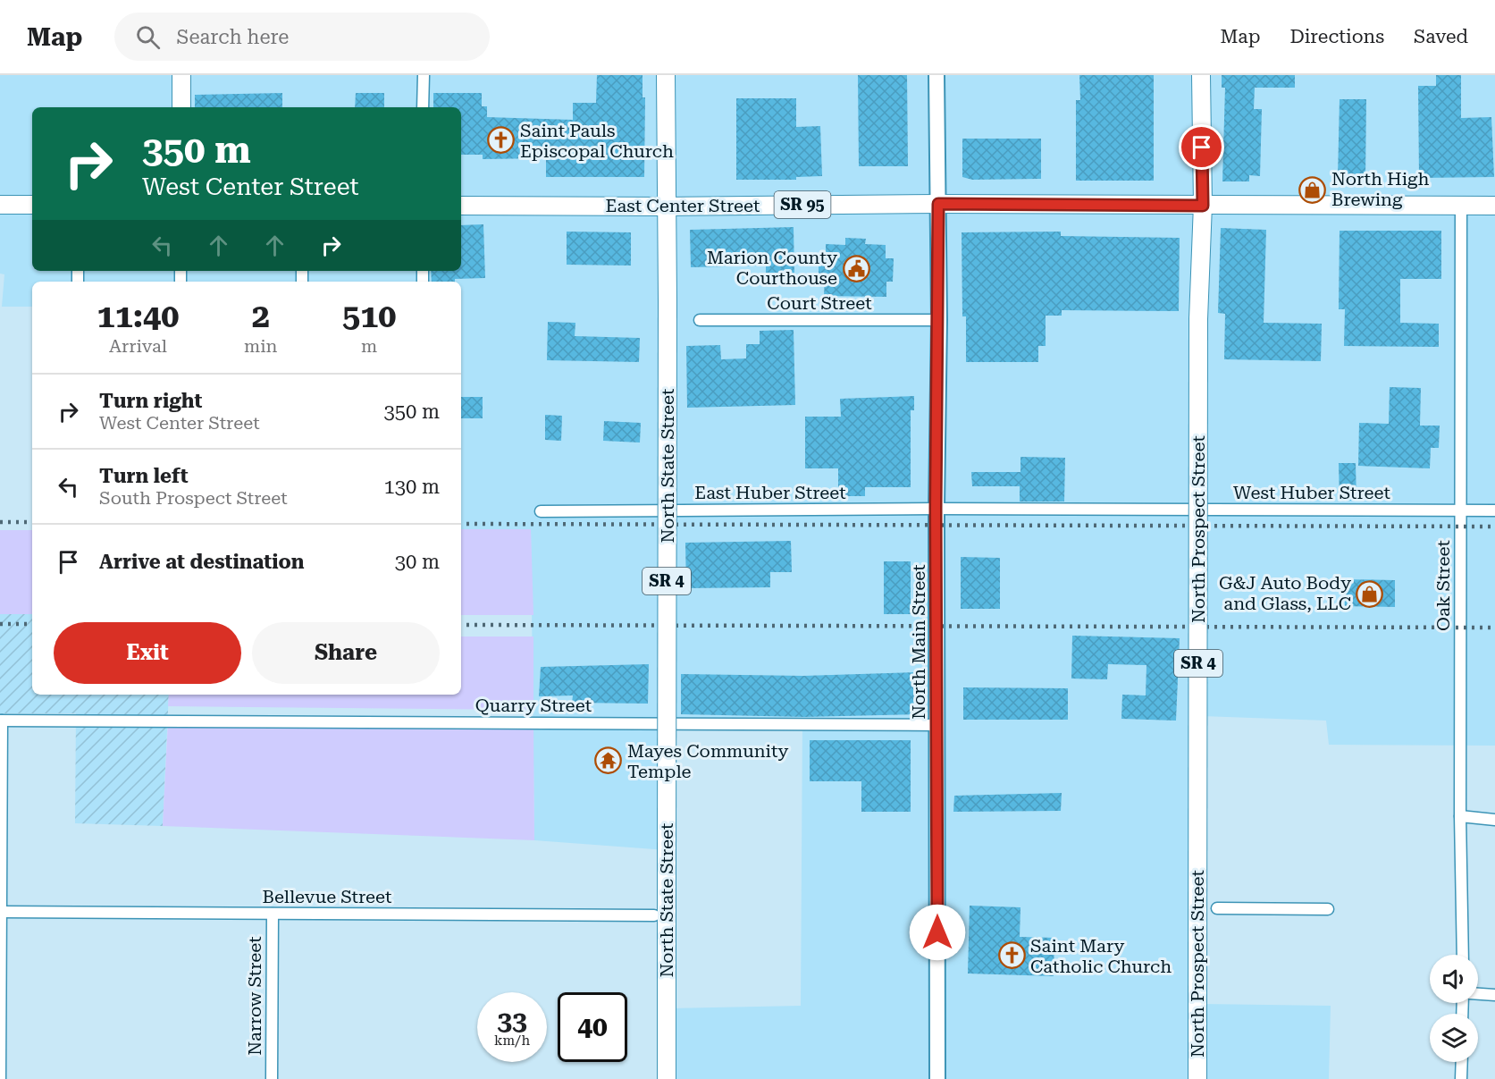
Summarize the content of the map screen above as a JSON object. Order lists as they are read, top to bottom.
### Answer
{
  "streets": {
    "main road": [
      "SR 95",
      "East Center Street",
      "North State Street",
      "North Prospect Street",
      "SR 4"
    ],
    "street": [
      "Court Street",
      "East Huber Street",
      "West Huber Street",
      "Oak Street",
      "North Main Street",
      "Quarry Street",
      "Bellevue Street",
      "Narrow Street"
    ]
  },
  "crossings": [
    ["SR 95", "East Center Street"],
    ["SR 95", "North Prospect Street"],
    ["SR 95", "SR 4"],
    ["SR 95", "Oak Street"],
    ["SR 95", "North Main Street"],
    ["East Center Street", "North State Street"],
    ["East Center Street", "SR 4"],
    ["East Center Street", "North Main Street"],
    ["Court Street", "North Main Street"],
    ["North State Street", "SR 4"],
    ["East Huber Street", "West Huber Street"],
    ["East Huber Street", "North Main Street"],
    ["West Huber Street", "Oak Street"],
    ["West Huber Street", "North Main Street"],
    ["North Prospect Street", "SR 4"],
    ["North Main Street", "Quarry Street"],
    ["Bellevue Street", "Narrow Street"]
  ],
  "places": {
    "church": ["Saint Pauls Episcopal Church", "Saint Mary Catholic Church"],
    "shop": ["North High Brewing", "G&J Auto Body and Glass, LLC"],
    "public building": ["Marion County Courthouse"],
    "temple": ["Mayes Community Temple"]
  },
  "page": {
    "header": "Map",
    "search": "Search here",
    "nav": ["Map", "Directions", "Saved"],
    "turn": ["350 m", "West Center Street"],
    "eta": [
      "11:40",
      "Arrival",
      "2",
      "min",
      "510",
      "m"
    ],
    "list": [
      {
        "name": "Turn right",
        "note": "West Center Street",
        "value": "350 m"
      },
      {
        "name": "Turn left",
        "note": "South Prospect Street",
        "value": "130 m"
      },
      {
        "name": "Arrive at destination",
        "value": "30 m"
      }
    ],
    "buttons": ["Exit", "Share"],
    "speed": "33 km/h",
    "limit": "40"
  }
}
